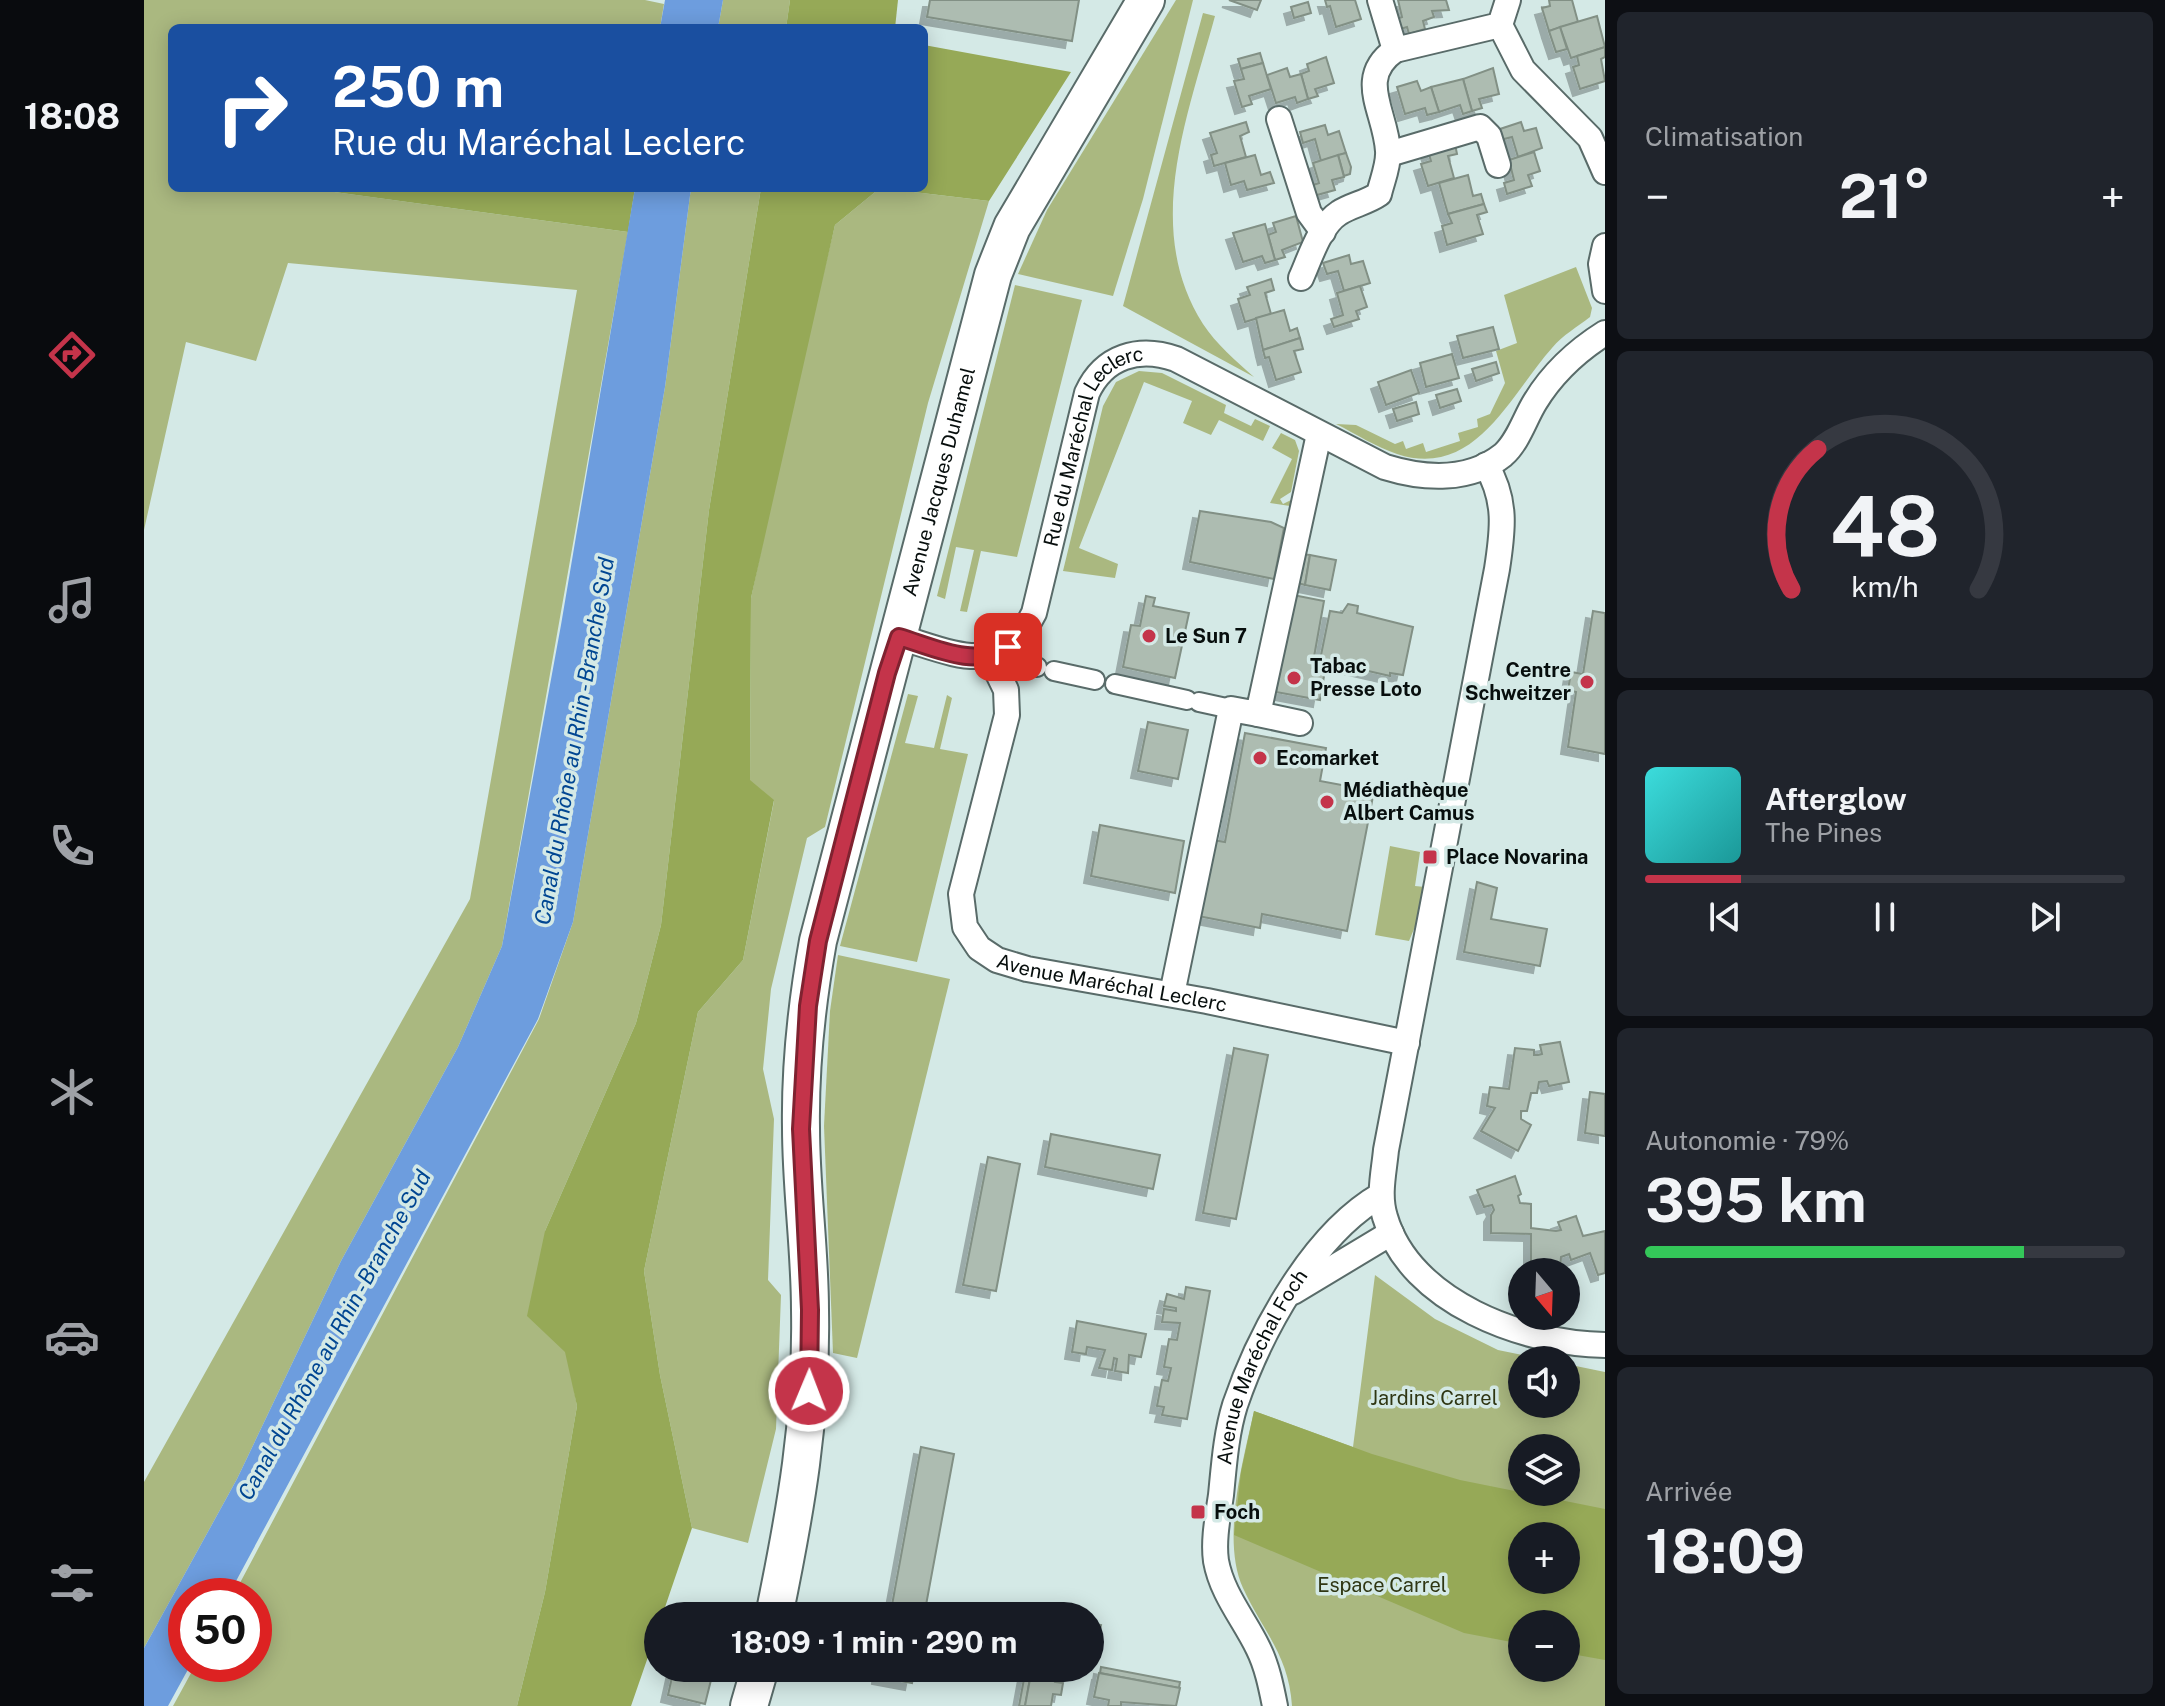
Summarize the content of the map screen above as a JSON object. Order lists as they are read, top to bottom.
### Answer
{
  "streets": {
    "main road": ["Avenue Jacques Duhamel"],
    "street": ["Rue du Maréchal Leclerc", "Avenue Maréchal Leclerc", "Avenue Maréchal Foch"]
  },
  "crossings": [
    ["Rue du Maréchal Leclerc", "Avenue Maréchal Leclerc"]
  ],
  "water": ["Canal du Rhône au Rhin - Branche Sud"],
  "parks": ["Jardins Carrel", "Espace Carrel"],
  "places": {
    "other": [
      "Le Sun 7",
      "Tabac Presse Loto",
      "Centre Schweitzer",
      "Ecomarket",
      "Médiathèque Albert Camus"
    ],
    "transit": ["Place Novarina", "Foch"]
  },
  "north": "bottom",
  "page": {
    "tabs": "18:08",
    "tile": [
      "Climatisation",
      ["Autonomie · 79%", "395 km"],
      ["Arrivée", "18:09"]
    ],
    "turn": ["250 m", "Rue du Maréchal Leclerc"],
    "heat": ["−", "21°", "+"],
    "song": ["Afterglow", "The Pines"],
    "map_buttons": ["+", "−"],
    "limit": "50",
    "trip": "18:09 · 1 min · 290 m",
    "gauge": ["48", "km/h"]
  }
}
